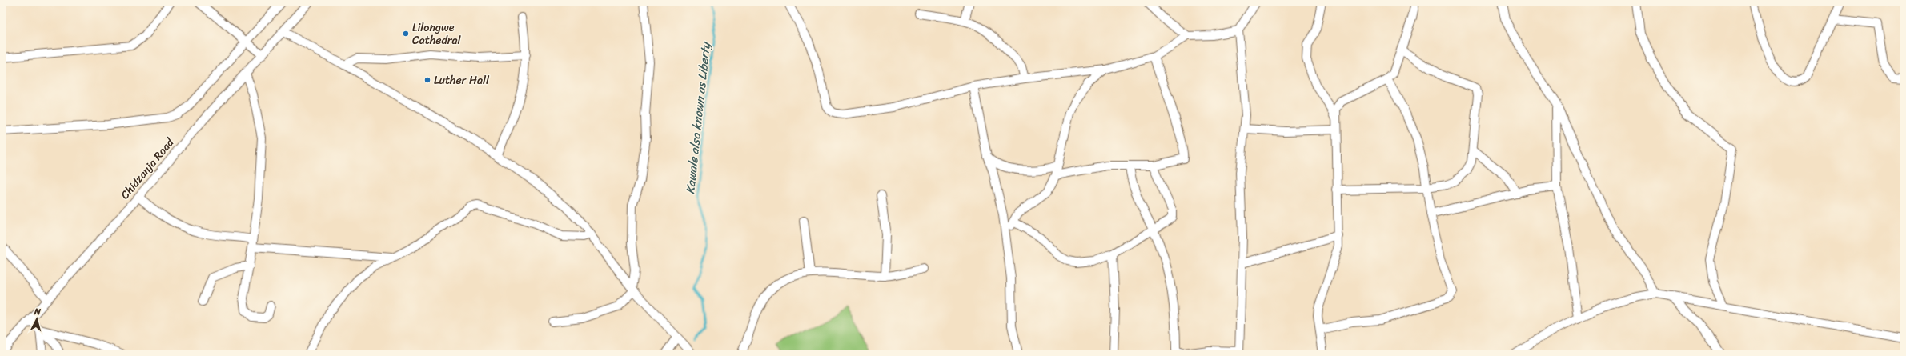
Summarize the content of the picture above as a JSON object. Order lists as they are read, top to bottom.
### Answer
{
  "streets": {
    "street": ["Chidzanja Road"]
  },
  "water": ["Kawale also known as Liberty"],
  "places": ["Lilongwe Cathedral", "Luther Hall"],
  "north": "top"
}
